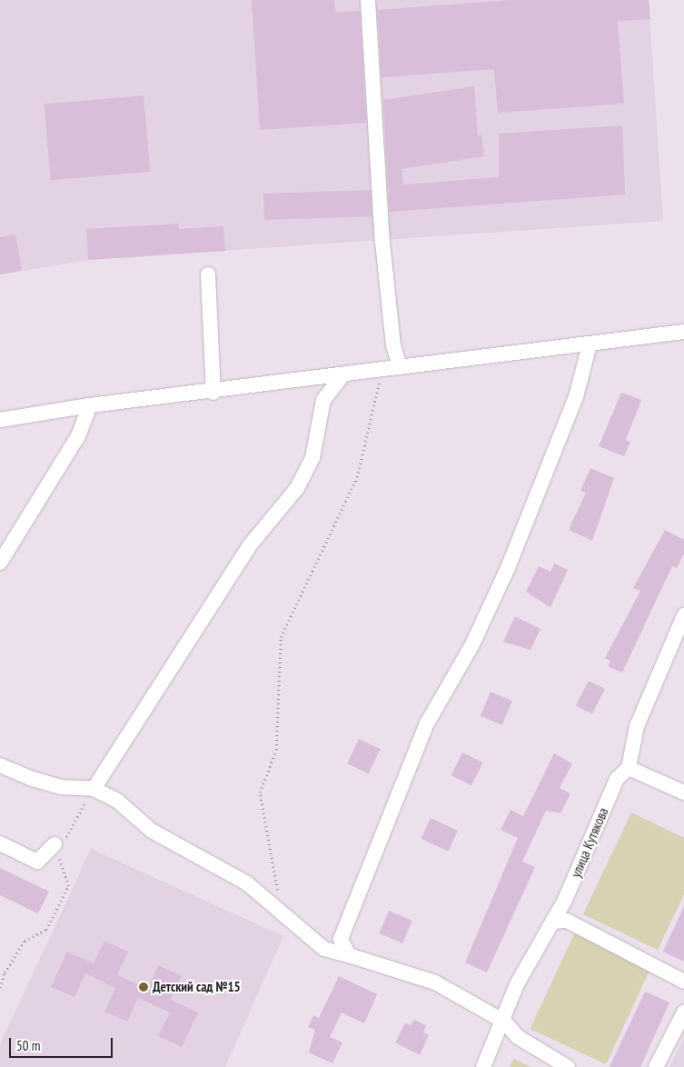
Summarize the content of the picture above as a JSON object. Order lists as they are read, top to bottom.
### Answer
{
  "streets": {
    "street": ["улица Кутякова"]
  },
  "places": ["Детский сад №15"],
  "scale_bar": "50 m"
}
